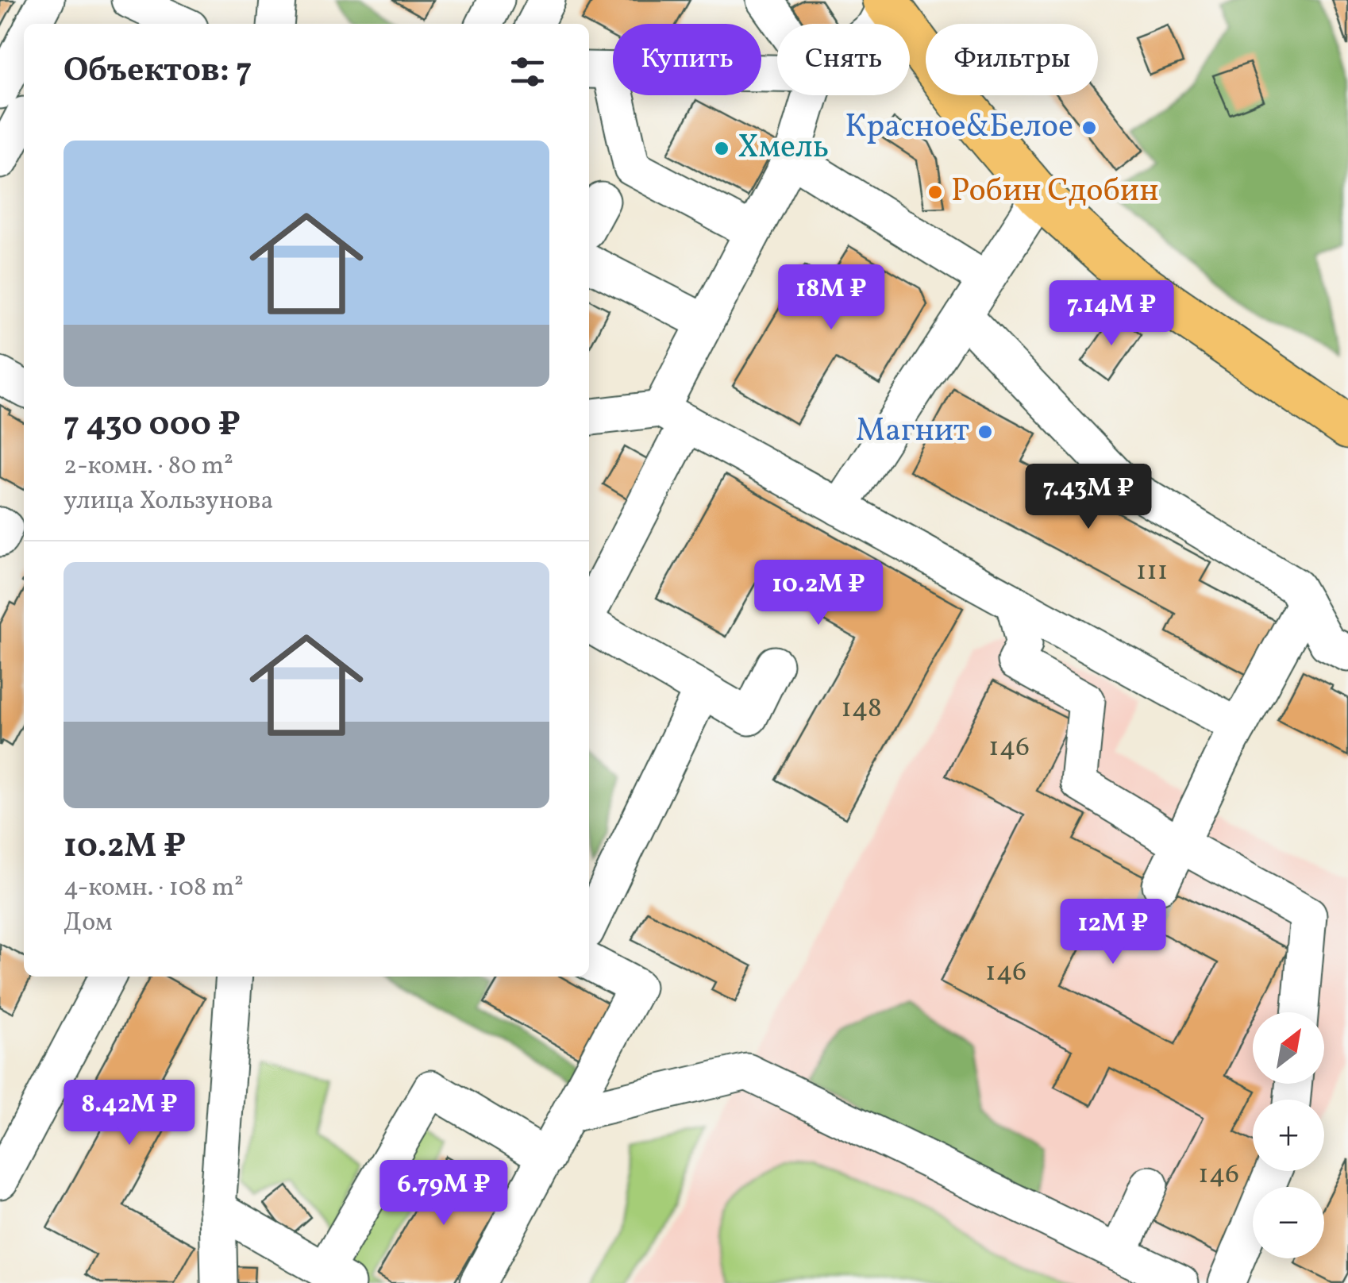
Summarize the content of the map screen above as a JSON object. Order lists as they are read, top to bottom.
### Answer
{
  "places": [
    "Красное&Белое",
    "Хмель",
    "Робин Сдобин",
    "Магнит"
  ],
  "house_numbers": [
    "111",
    "148",
    "146",
    "146",
    "146"
  ],
  "north": "top right",
  "page": {
    "chip": ["Купить", "Снять", "Фильтры"],
    "heading": "Объектов: 7",
    "list": [
      {
        "name": "7 430 000 ₽",
        "note": "2-комн. · 80 m² · улица Хользунова"
      },
      {
        "name": "10.2M ₽",
        "note": "4-комн. · 108 m² · Дом"
      }
    ],
    "price": [
      "18M ₽",
      "7.14M ₽",
      "7.43M ₽",
      "10.2M ₽",
      "12M ₽",
      "8.42M ₽",
      "6.79M ₽"
    ],
    "map_buttons": ["+", "−"]
  }
}
